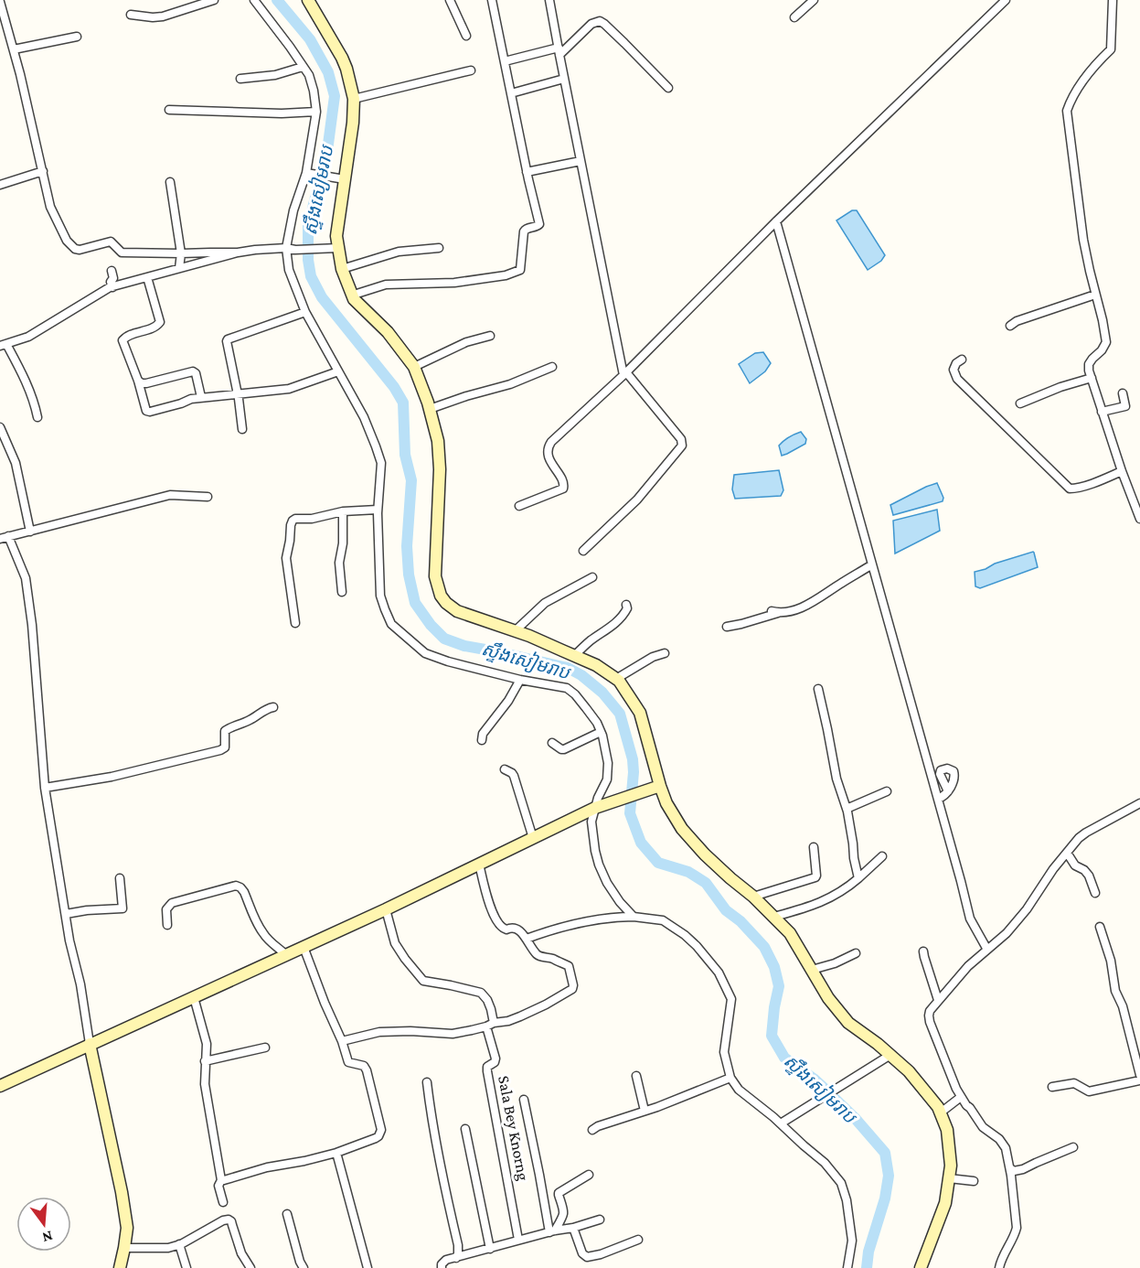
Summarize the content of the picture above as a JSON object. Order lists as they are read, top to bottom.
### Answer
{
  "streets": {
    "street": ["Sala Bey Knorng"]
  },
  "water": ["ស្ទឹងសៀមរាប"],
  "north": "bottom"
}
